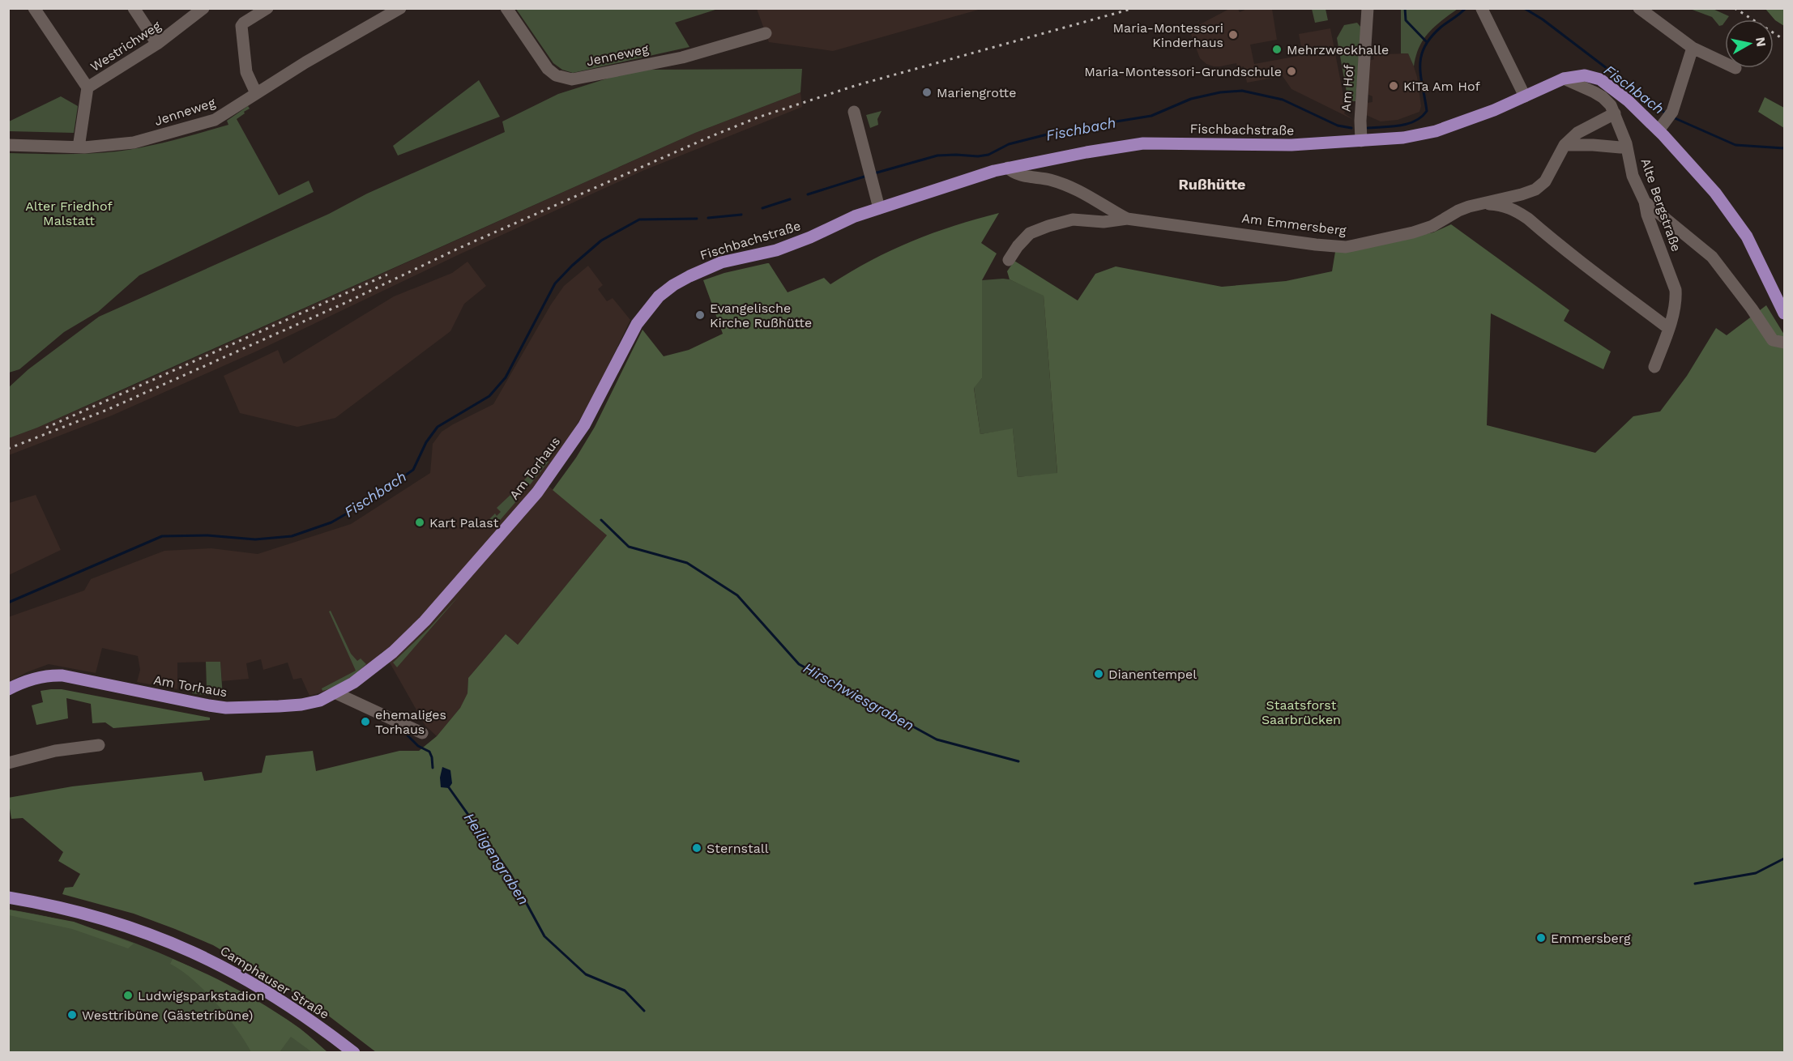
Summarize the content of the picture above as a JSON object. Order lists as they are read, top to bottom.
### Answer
{
  "streets": {
    "main road": ["Fischbachstraße", "Am Torhaus", "Camphauser Straße"],
    "street": [
      "Westrichweg",
      "Jenneweg",
      "Am Hof",
      "Alte Bergstraße",
      "Am Emmersberg"
    ]
  },
  "crossings": [
    ["Westrichweg", "Jenneweg"],
    ["Am Hof", "Fischbachstraße"],
    ["Fischbachstraße", "Alte Bergstraße"],
    ["Fischbachstraße", "Am Emmersberg"],
    ["Fischbachstraße", "Am Torhaus"],
    ["Alte Bergstraße", "Am Emmersberg"]
  ],
  "districts": ["Rußhütte"],
  "water": ["Fischbach", "Hirschwiesgraben", "Heiligengraben"],
  "parks": ["Alter Friedhof Malstatt", "Staatsforst Saarbrücken"],
  "places": [
    "Maria-Montessori Kinderhaus",
    "Mehrzweckhalle",
    "Maria-Montessori-Grundschule",
    "KiTa Am Hof",
    "Mariengrotte",
    "Evangelische Kirche Rußhütte",
    "Kart Palast",
    "Dianentempel",
    "ehemaliges Torhaus",
    "Sternstall",
    "Emmersberg",
    "Ludwigsparkstadion",
    "Westtribüne (Gästetribüne)"
  ],
  "north": "right"
}
